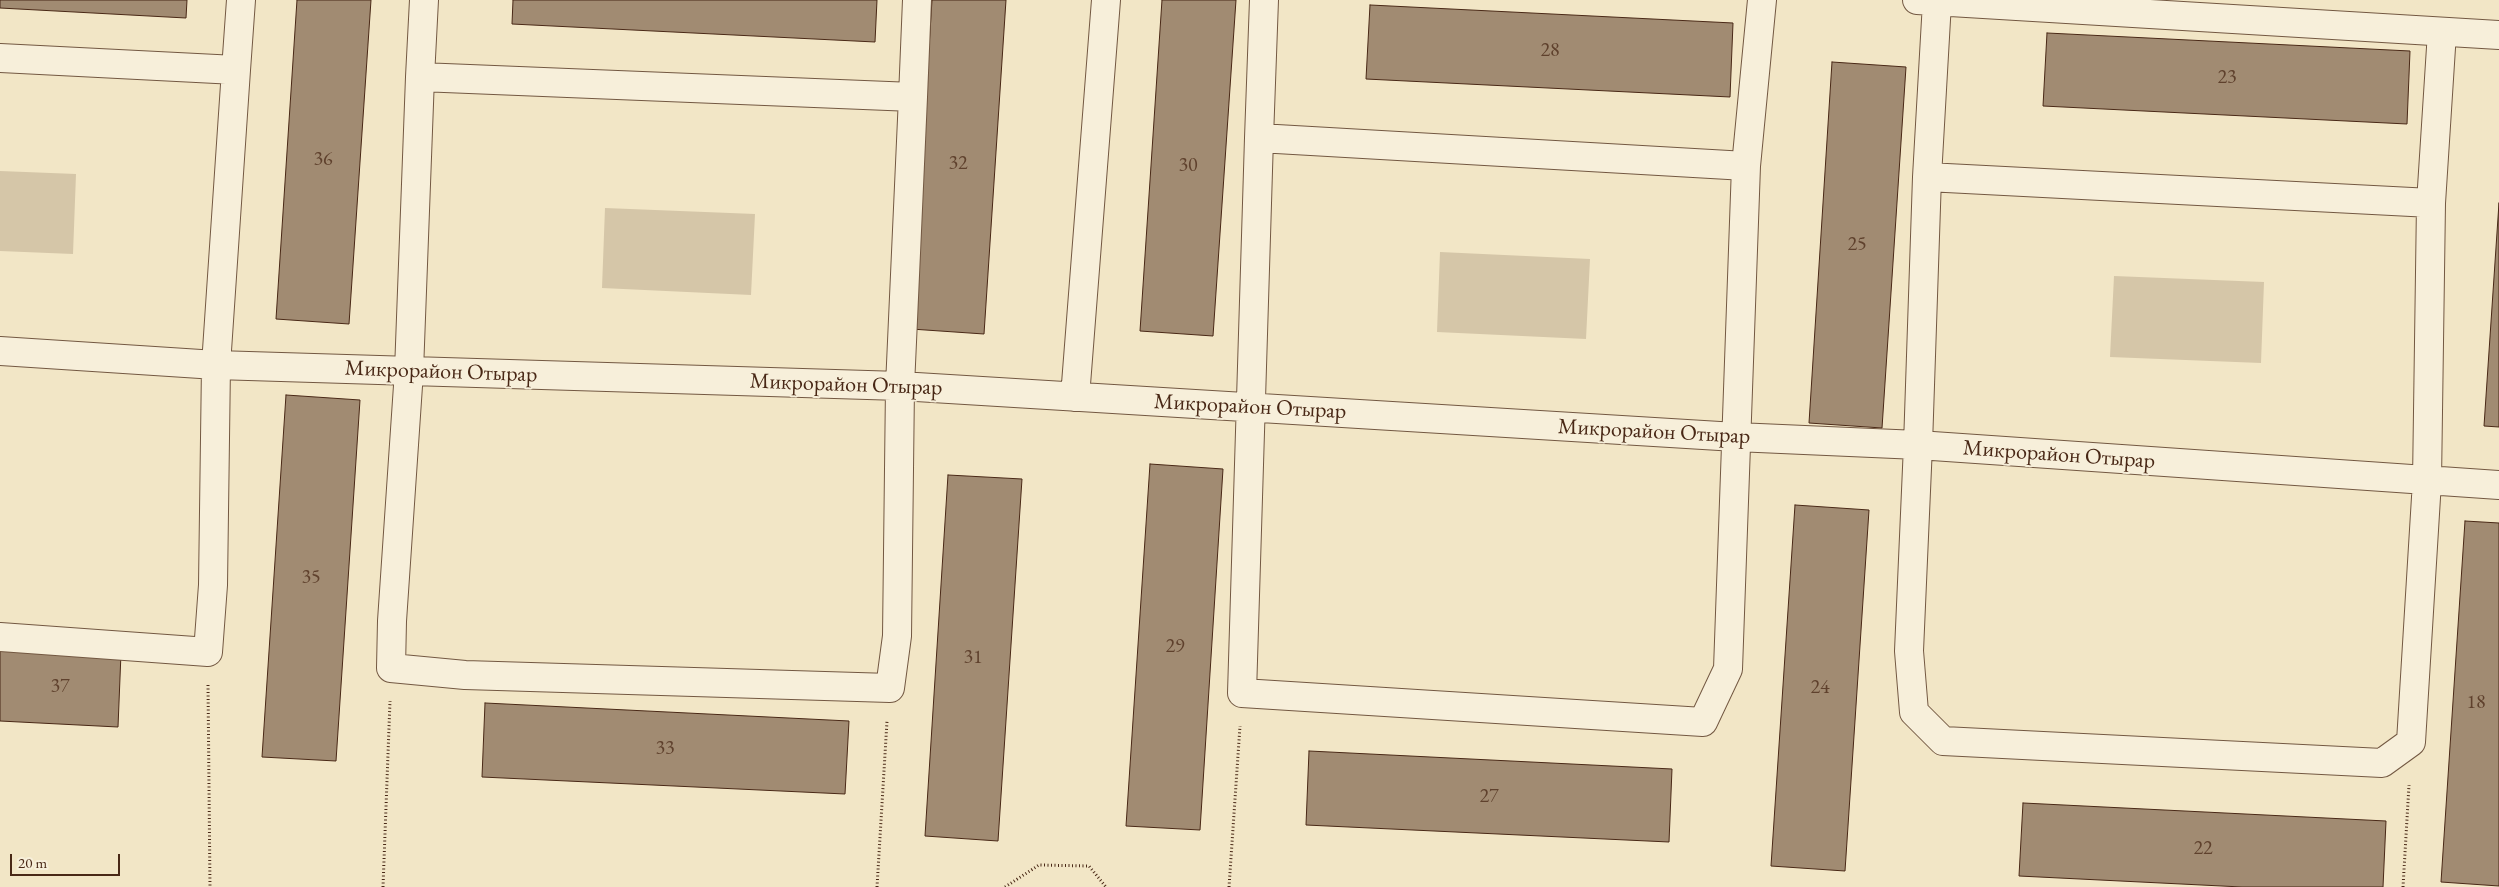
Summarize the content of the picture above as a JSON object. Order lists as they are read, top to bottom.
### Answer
{
  "streets": {
    "lane": ["Микрорайон Отырар"]
  },
  "house_numbers": [
    "28",
    "23",
    "36",
    "32",
    "30",
    "25",
    "35",
    "29",
    "31",
    "37",
    "24",
    "18",
    "33",
    "27",
    "22"
  ],
  "scale_bar": "20 m"
}
